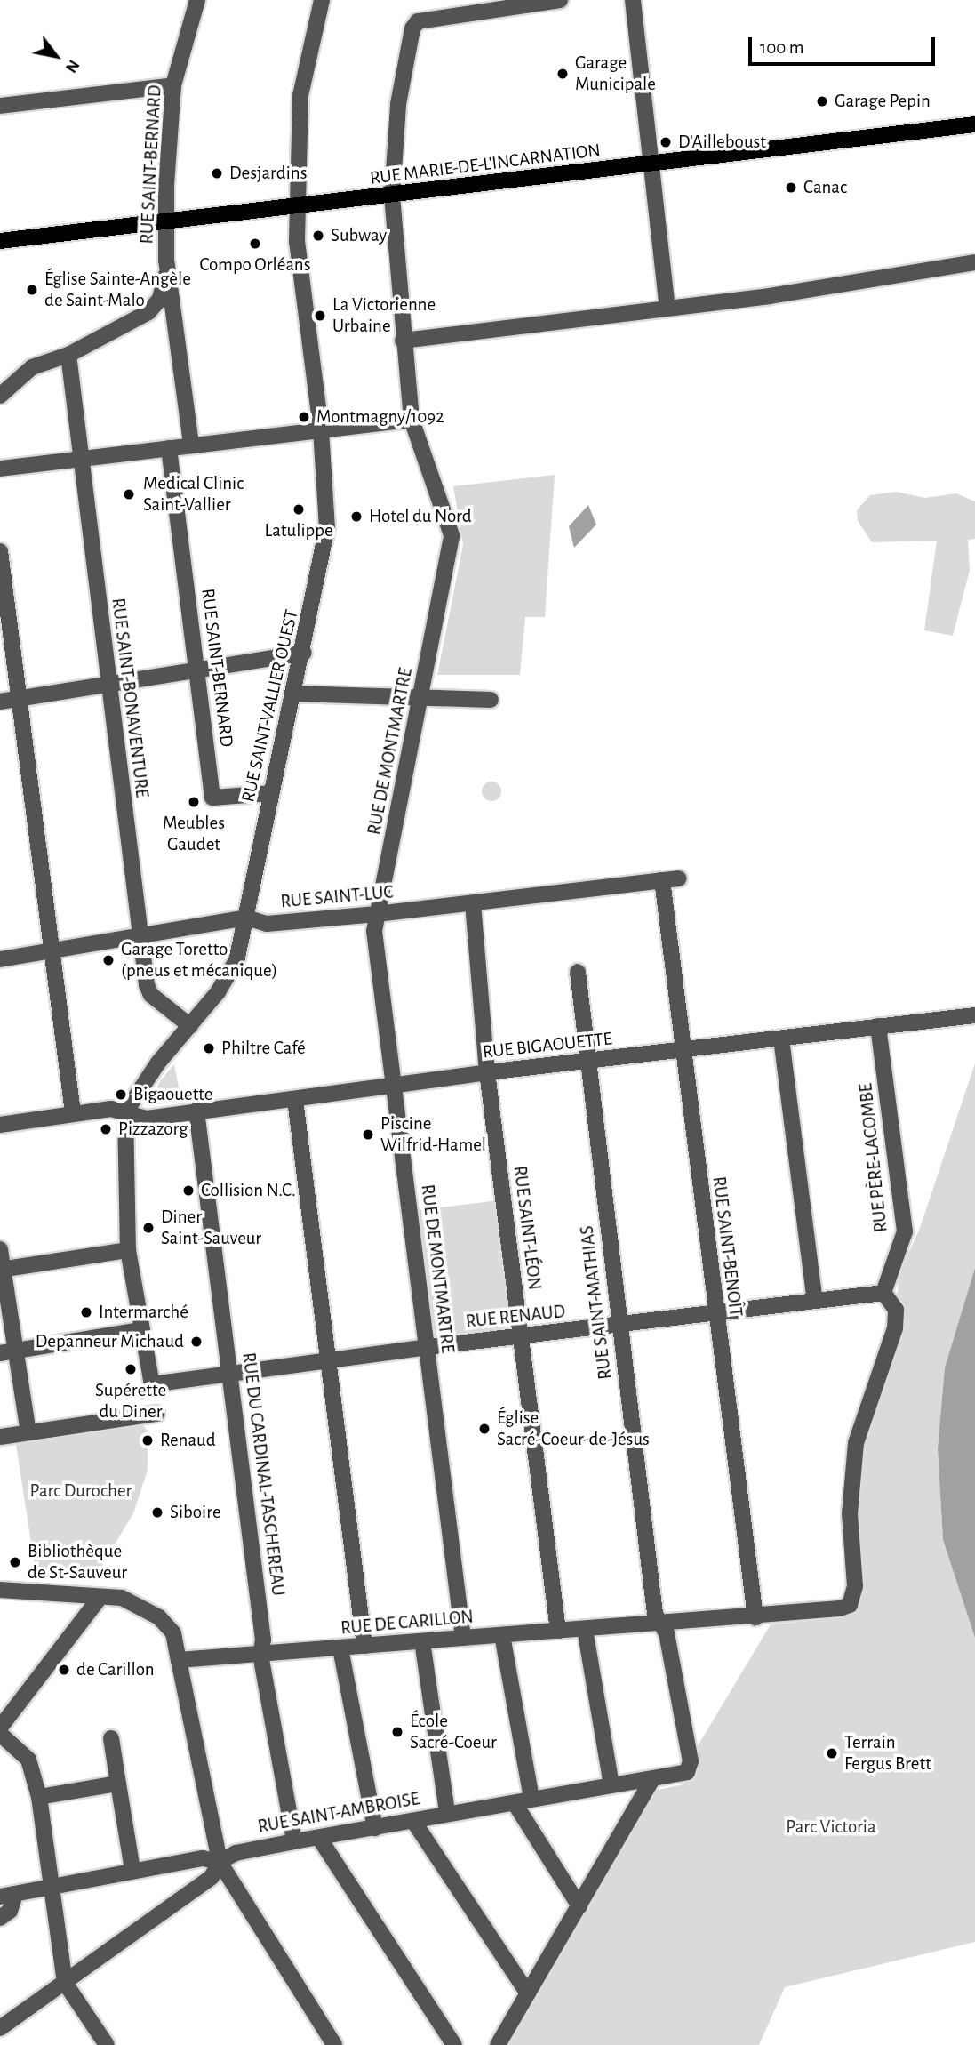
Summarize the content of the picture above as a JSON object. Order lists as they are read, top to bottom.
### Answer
{
  "streets": {
    "main road": ["RUE MARIE-DE-L'INCARNATION"],
    "street": [
      "RUE SAINT-BERNARD",
      "RUE SAINT-BONAVENTURE",
      "RUE SAINT-VALLIER OUEST",
      "RUE DE MONTMARTRE",
      "RUE SAINT-LUC",
      "RUE BIGAOUETTE",
      "RUE PÈRE-LACOMBE",
      "RUE SAINT-LÉON",
      "RUE SAINT-BENOÎT",
      "RUE SAINT-MATHIAS",
      "RUE RENAUD",
      "RUE DU CARDINAL-TASCHEREAU",
      "RUE DE CARILLON",
      "RUE SAINT-AMBROISE"
    ]
  },
  "crossings": [
    ["RUE SAINT-BERNARD", "RUE MARIE-DE-L'INCARNATION"],
    ["RUE SAINT-BERNARD", "RUE SAINT-VALLIER OUEST"],
    ["RUE MARIE-DE-L'INCARNATION", "RUE SAINT-VALLIER OUEST"],
    ["RUE MARIE-DE-L'INCARNATION", "RUE DE MONTMARTRE"],
    ["RUE SAINT-BONAVENTURE", "RUE SAINT-VALLIER OUEST"],
    ["RUE SAINT-BONAVENTURE", "RUE SAINT-LUC"],
    ["RUE SAINT-VALLIER OUEST", "RUE SAINT-LUC"],
    ["RUE SAINT-VALLIER OUEST", "RUE BIGAOUETTE"],
    ["RUE DE MONTMARTRE", "RUE SAINT-LUC"],
    ["RUE DE MONTMARTRE", "RUE BIGAOUETTE"],
    ["RUE DE MONTMARTRE", "RUE RENAUD"],
    ["RUE DE MONTMARTRE", "RUE DE CARILLON"],
    ["RUE SAINT-LUC", "RUE SAINT-LÉON"],
    ["RUE SAINT-LUC", "RUE SAINT-BENOÎT"],
    ["RUE BIGAOUETTE", "RUE PÈRE-LACOMBE"],
    ["RUE BIGAOUETTE", "RUE SAINT-LÉON"],
    ["RUE BIGAOUETTE", "RUE SAINT-BENOÎT"],
    ["RUE BIGAOUETTE", "RUE SAINT-MATHIAS"],
    ["RUE BIGAOUETTE", "RUE DU CARDINAL-TASCHEREAU"],
    ["RUE PÈRE-LACOMBE", "RUE RENAUD"],
    ["RUE PÈRE-LACOMBE", "RUE DE CARILLON"],
    ["RUE SAINT-LÉON", "RUE RENAUD"],
    ["RUE SAINT-LÉON", "RUE DE CARILLON"],
    ["RUE SAINT-BENOÎT", "RUE RENAUD"],
    ["RUE SAINT-BENOÎT", "RUE DE CARILLON"],
    ["RUE SAINT-MATHIAS", "RUE RENAUD"],
    ["RUE SAINT-MATHIAS", "RUE DE CARILLON"],
    ["RUE SAINT-MATHIAS", "RUE SAINT-AMBROISE"],
    ["RUE RENAUD", "RUE DU CARDINAL-TASCHEREAU"],
    ["RUE RENAUD", "RUE DE CARILLON"],
    ["RUE DU CARDINAL-TASCHEREAU", "RUE DE CARILLON"],
    ["RUE DU CARDINAL-TASCHEREAU", "RUE SAINT-AMBROISE"]
  ],
  "parks": ["Parc Durocher", "Parc Victoria"],
  "places": [
    "Garage Municipale",
    "Garage Pepin",
    "D'Ailleboust",
    "Desjardins",
    "Canac",
    "Subway",
    "Compo Orléans",
    "Église Sainte-Angèle de Saint-Malo",
    "La Victorienne Urbaine",
    "Montmagny/1092",
    "Medical Clinic Saint-Vallier",
    "Latulippe",
    "Hotel du Nord",
    "Meubles Gaudet",
    "Garage Toretto (pneus et mécanique)",
    "Philtre Café",
    "Bigaouette",
    "Pizzazorg",
    "Piscine Wilfrid-Hamel",
    "Collision N.C.",
    "Diner Saint-Sauveur",
    "Intermarché",
    "Depanneur Michaud",
    "Supérette du Diner",
    "Église Sacré-Coeur-de-Jésus",
    "Renaud",
    "Siboire",
    "Bibliothèque de St-Sauveur",
    "de Carillon",
    "École Sacré-Coeur",
    "Terrain Fergus Brett"
  ],
  "scale_bar": "100 m",
  "north": "bottom right"
}
